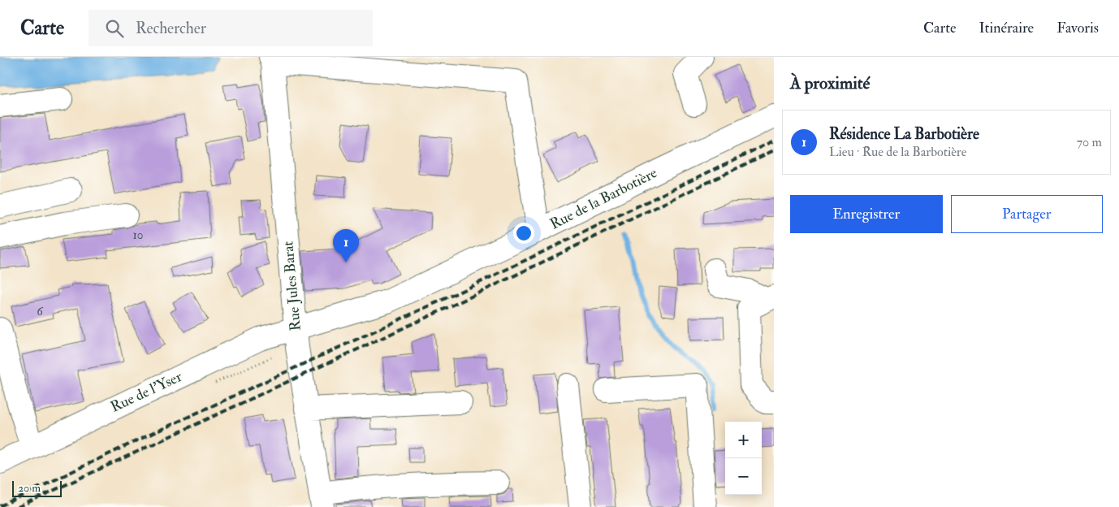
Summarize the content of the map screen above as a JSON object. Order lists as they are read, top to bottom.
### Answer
{
  "streets": {
    "street": ["Rue de la Barbotière", "Rue Jules Barat", "Rue de l'Yser"]
  },
  "crossings": [
    ["Rue de la Barbotière", "Rue Jules Barat"],
    ["Rue de la Barbotière", "Rue de l'Yser"],
    ["Rue Jules Barat", "Rue de l'Yser"]
  ],
  "house_numbers": ["10", "6"],
  "scale_bar": "20 m",
  "page": {
    "header": "Carte",
    "search": "Rechercher",
    "nav": ["Carte", "Itinéraire", "Favoris"],
    "heading": "À proximité",
    "list": [
      {
        "mark": "1",
        "name": "Résidence La Barbotière",
        "note": "Lieu · Rue de la Barbotière",
        "value": "70 m"
      }
    ],
    "buttons": ["Enregistrer", "Partager"],
    "pins": "1",
    "map_buttons": ["+", "−"],
    "scale": "20 m"
  }
}
